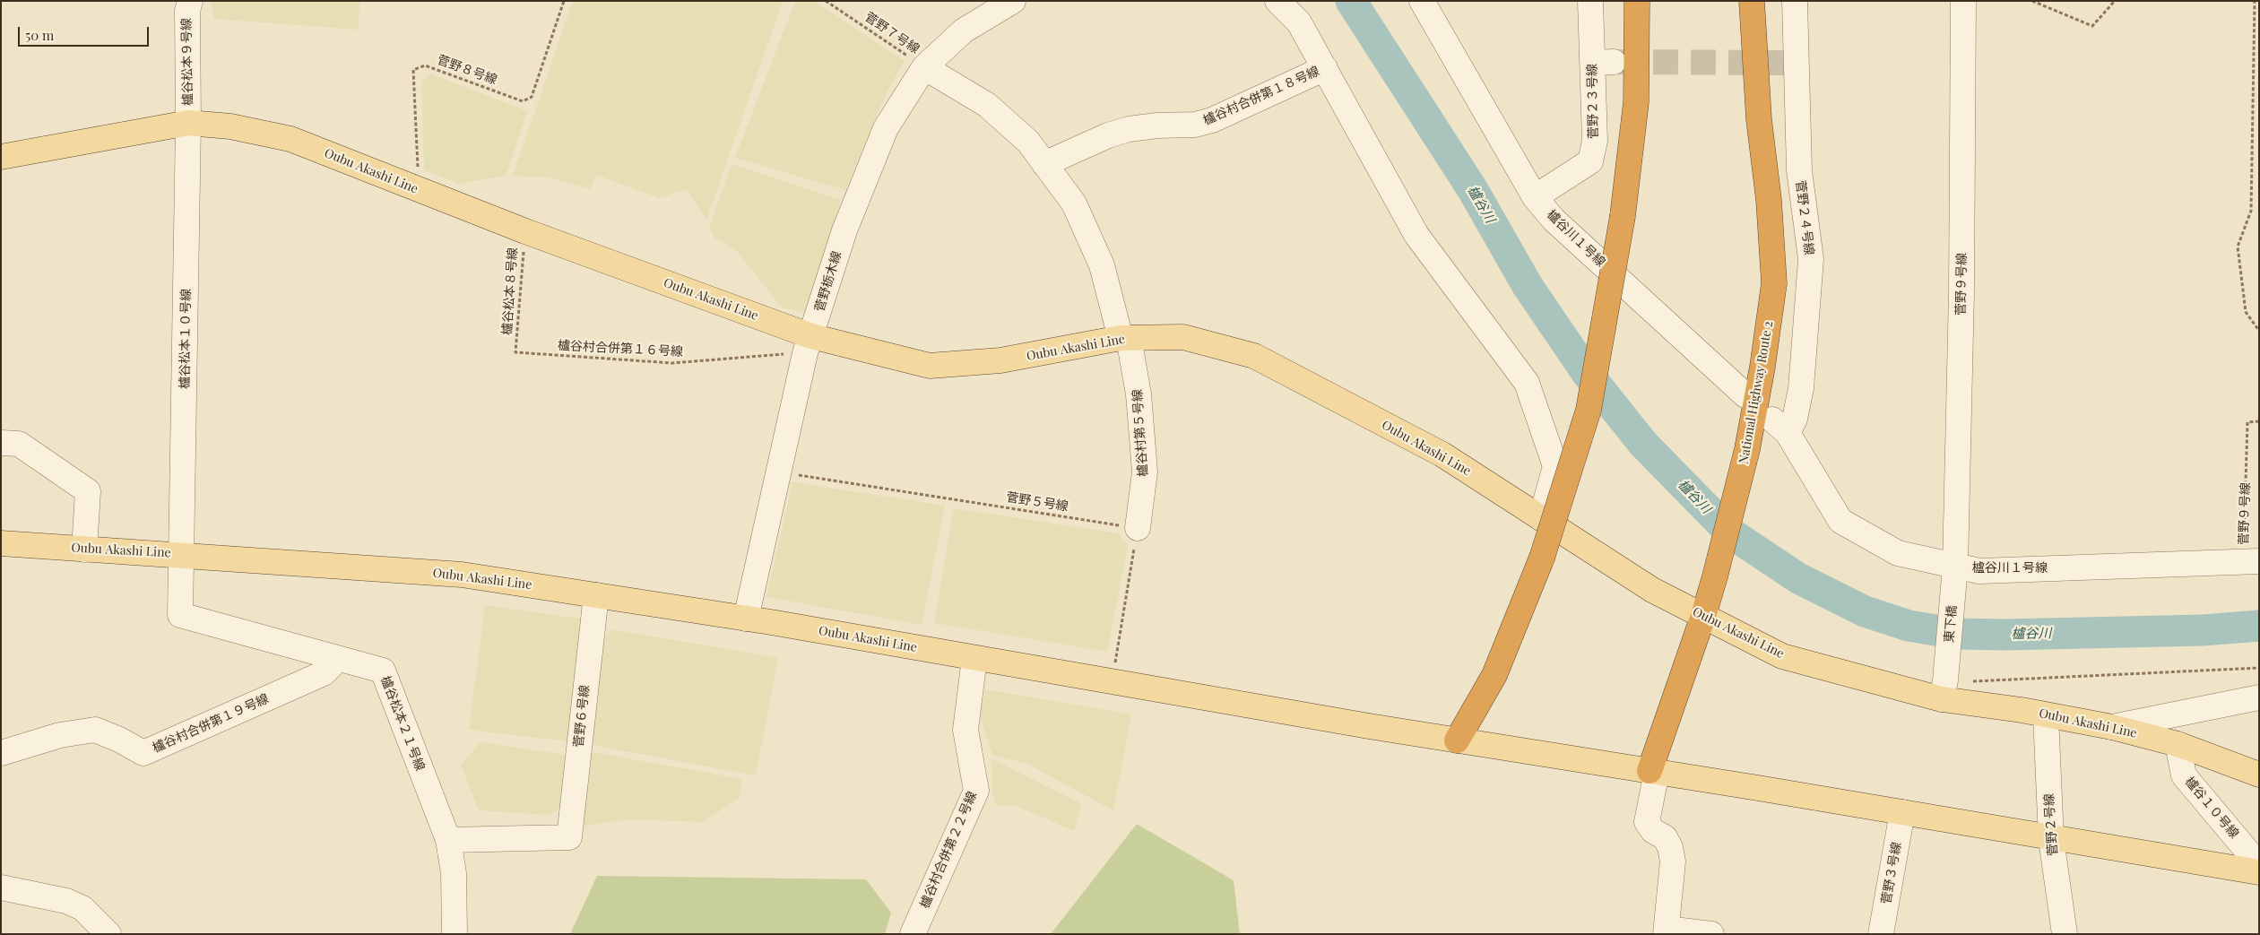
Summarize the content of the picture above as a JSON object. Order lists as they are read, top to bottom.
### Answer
{
  "streets": {
    "highway": ["National Highway Route 2"],
    "main road": ["Oubu Akashi Line"],
    "street": [
      "櫨谷松本９号線",
      "櫨谷村合併第１８号線",
      "菅野２３号線",
      "菅野２４号線",
      "櫨谷川１号線",
      "菅野栃木線",
      "菅野９号線",
      "櫨谷松本１０号線",
      "櫨谷村第５号線",
      "東下橋",
      "菅野６号線",
      "櫨谷村合併第１９号線",
      "櫨谷松本２１号線",
      "櫨谷１０号線",
      "菅野２号線",
      "櫨谷村合併第２２号線",
      "菅野３号線"
    ],
    "path": [
      "菅野７号線",
      "菅野８号線",
      "櫨谷松本８号線",
      "櫨谷村合併第１６号線",
      "菅野５号線"
    ]
  },
  "crossings": [
    ["菅野７号線", "菅野栃木線"],
    ["菅野７号線", "櫨谷村第５号線"],
    ["櫨谷松本９号線", "Oubu Akashi Line"],
    ["櫨谷松本９号線", "櫨谷松本１０号線"],
    ["菅野８号線", "Oubu Akashi Line"],
    ["櫨谷村合併第１８号線", "櫨谷村第５号線"],
    ["菅野２３号線", "櫨谷川１号線"],
    ["Oubu Akashi Line", "菅野栃木線"],
    ["Oubu Akashi Line", "櫨谷松本８号線"],
    ["Oubu Akashi Line", "櫨谷松本１０号線"],
    ["Oubu Akashi Line", "櫨谷村合併第１６号線"],
    ["Oubu Akashi Line", "National Highway Route 2"],
    ["Oubu Akashi Line", "櫨谷村第５号線"],
    ["Oubu Akashi Line", "東下橋"],
    ["Oubu Akashi Line", "菅野６号線"],
    ["Oubu Akashi Line", "櫨谷松本２１号線"],
    ["Oubu Akashi Line", "櫨谷１０号線"],
    ["Oubu Akashi Line", "菅野２号線"],
    ["Oubu Akashi Line", "櫨谷村合併第２２号線"],
    ["Oubu Akashi Line", "菅野３号線"],
    ["菅野２４号線", "櫨谷川１号線"],
    ["櫨谷川１号線", "菅野９号線"],
    ["櫨谷川１号線", "東下橋"],
    ["菅野栃木線", "櫨谷村合併第１６号線"],
    ["菅野栃木線", "櫨谷村第５号線"],
    ["菅野栃木線", "菅野５号線"],
    ["菅野９号線", "東下橋"],
    ["櫨谷松本８号線", "櫨谷村合併第１６号線"],
    ["櫨谷松本１０号線", "櫨谷松本２１号線"],
    ["櫨谷村第５号線", "菅野５号線"],
    ["菅野６号線", "櫨谷松本２１号線"],
    ["櫨谷村合併第１９号線", "櫨谷松本２１号線"]
  ],
  "water": ["櫨谷川"],
  "scale_bar": "50 m"
}
